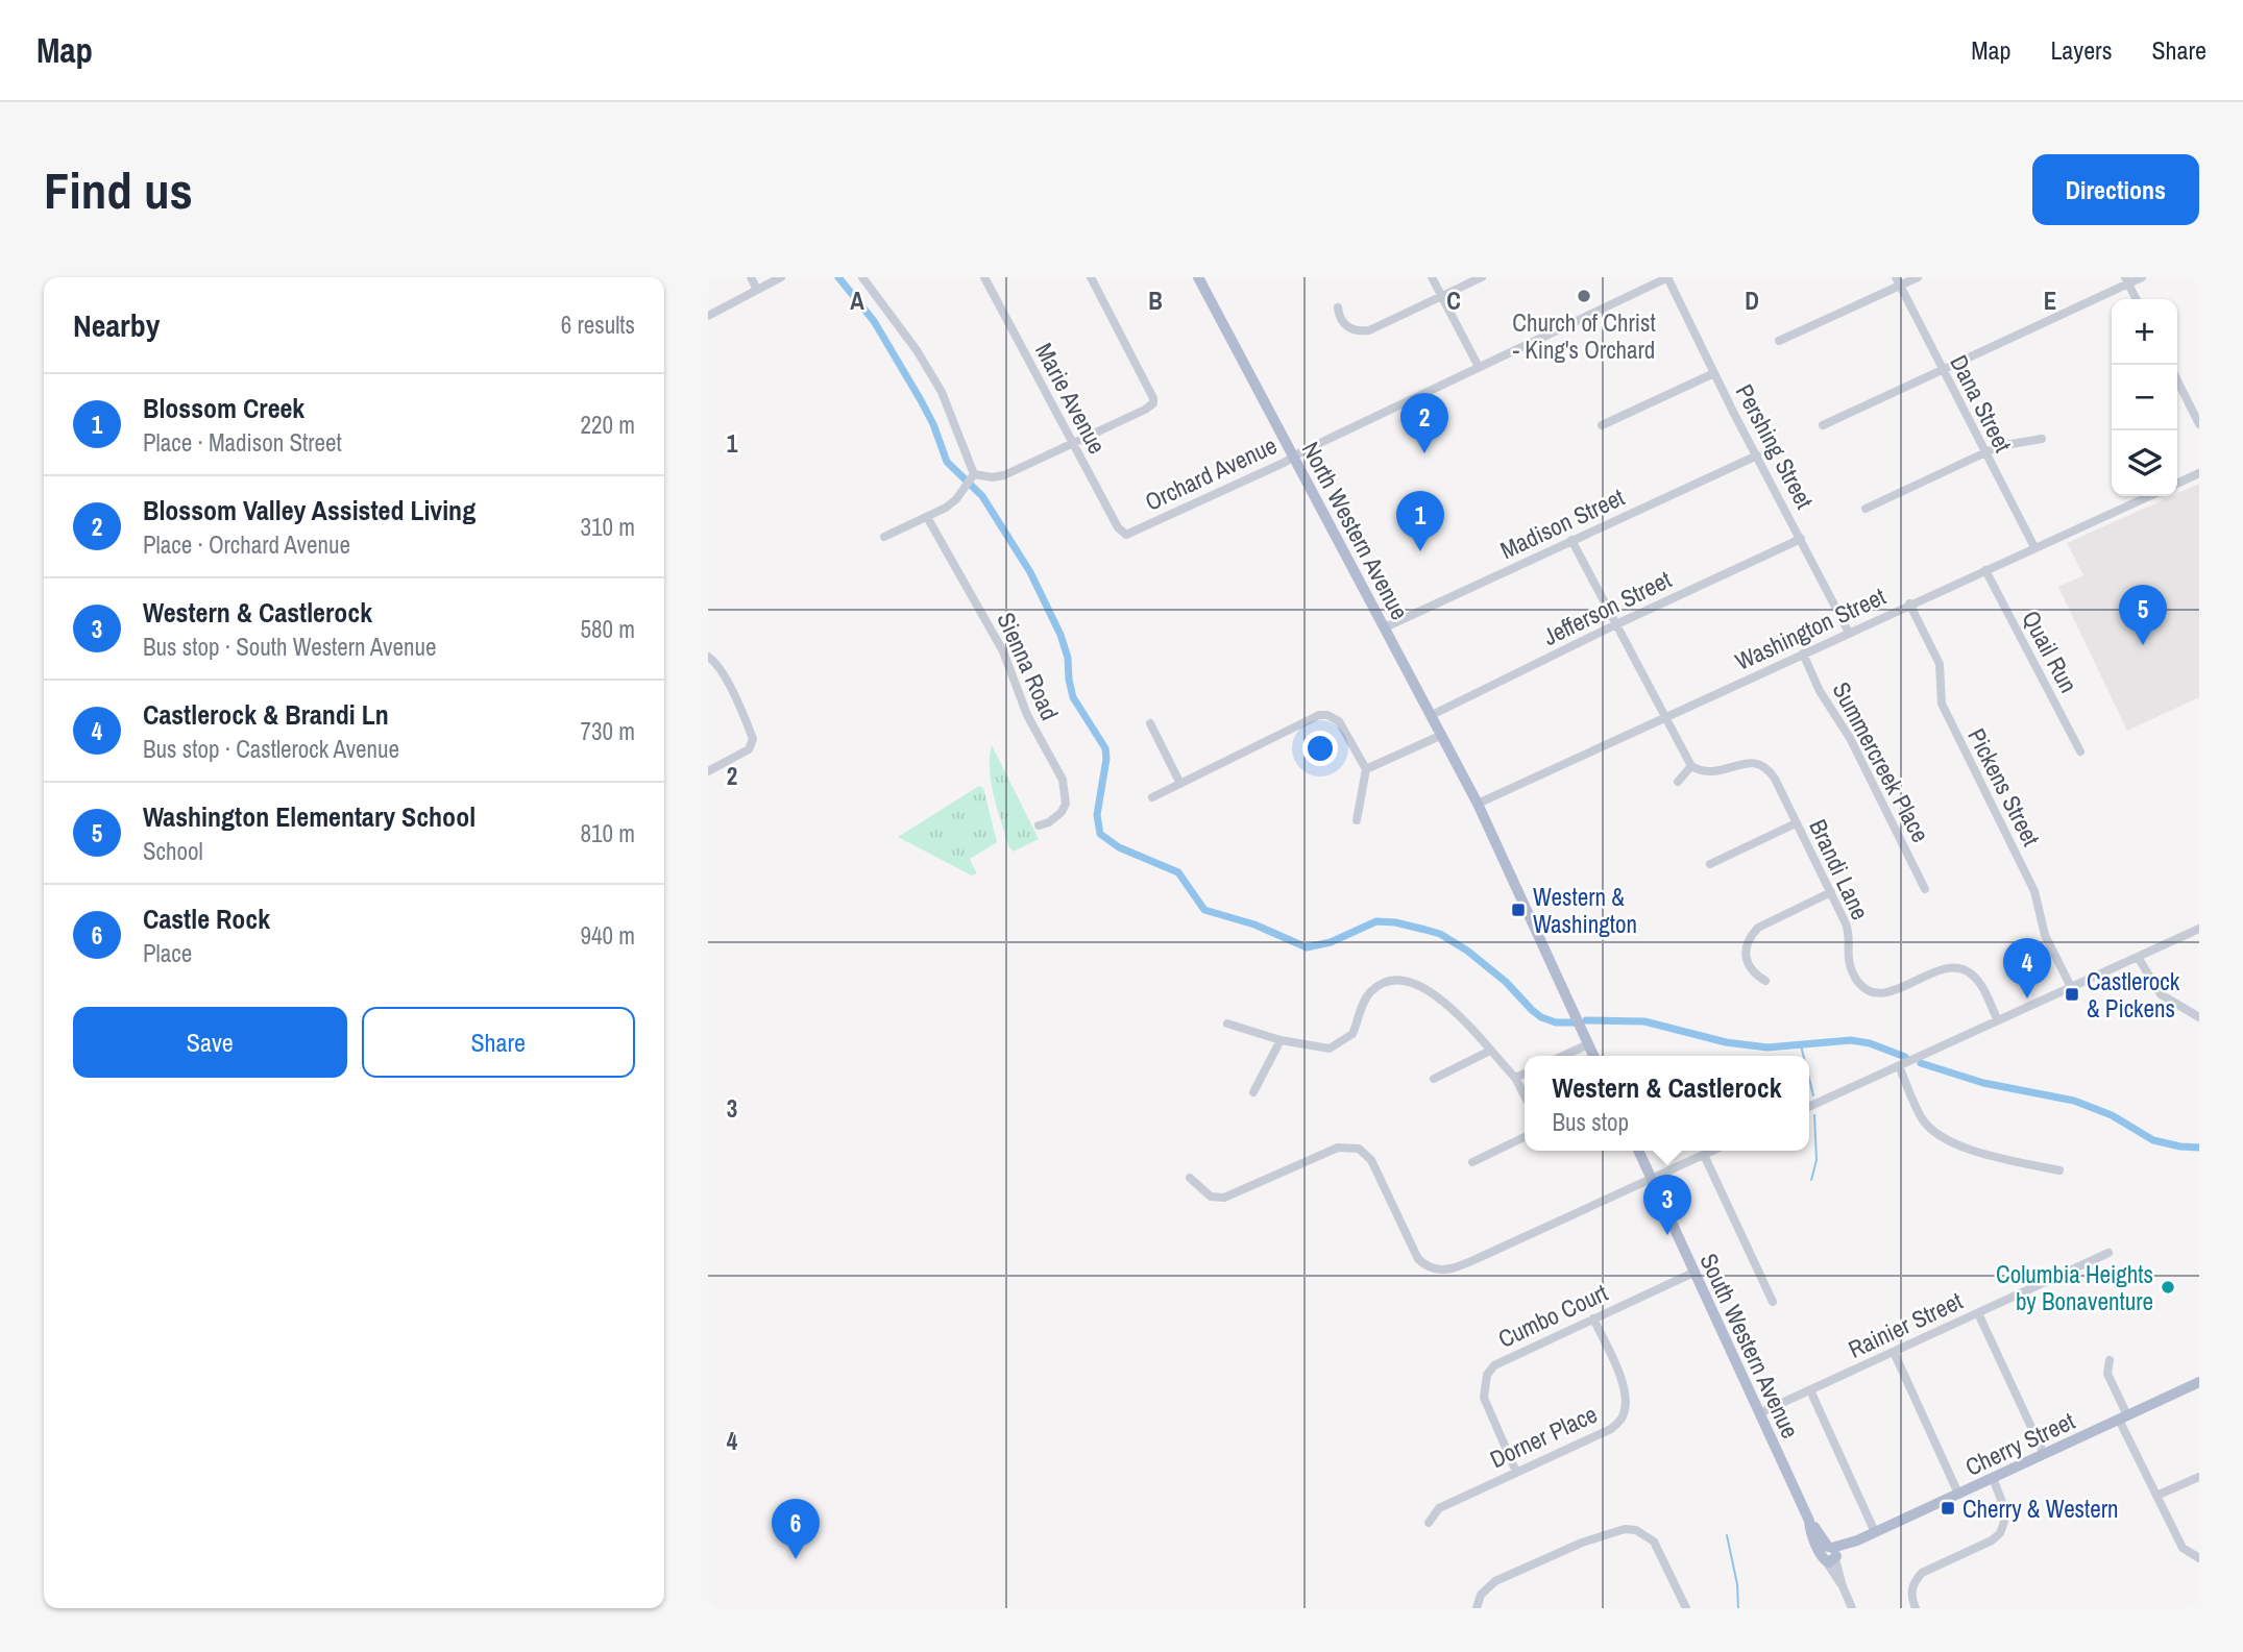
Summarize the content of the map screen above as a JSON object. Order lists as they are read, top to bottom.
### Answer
{
  "streets": {
    "main road": ["North Western Avenue", "South Western Avenue", "Cherry Street"],
    "street": [
      "Marie Avenue",
      "Dana Street",
      "Pershing Street",
      "Orchard Avenue",
      "Madison Street",
      "Jefferson Street",
      "Washington Street",
      "Quail Run",
      "Sienna Road",
      "Summercreek Place",
      "Pickens Street",
      "Brandi Lane",
      "Cumbo Court",
      "Rainier Street",
      "Dorner Place"
    ]
  },
  "crossings": [
    ["Marie Avenue", "Orchard Avenue"],
    ["Dana Street", "Washington Street"],
    ["Pershing Street", "Orchard Avenue"],
    ["Pershing Street", "Madison Street"],
    ["Pershing Street", "Jefferson Street"],
    ["Pershing Street", "Washington Street"],
    ["Orchard Avenue", "North Western Avenue"],
    ["Madison Street", "North Western Avenue"],
    ["North Western Avenue", "Jefferson Street"],
    ["North Western Avenue", "Washington Street"],
    ["Washington Street", "Quail Run"],
    ["Washington Street", "Summercreek Place"],
    ["Washington Street", "Pickens Street"],
    ["Cumbo Court", "South Western Avenue"],
    ["Cumbo Court", "Dorner Place"],
    ["Rainier Street", "South Western Avenue"],
    ["South Western Avenue", "Cherry Street"]
  ],
  "places": {
    "other": ["Church of Christ - King's Orchard", "Columbia Heights by Bonaventure"],
    "transit": ["Western & Washington", "Castlerock & Pickens", "Cherry & Western"]
  },
  "page": {
    "header": "Map",
    "nav": ["Map", "Layers", "Share"],
    "buttons": [
      "Directions",
      ["Save", "Share"]
    ],
    "title": "Find us",
    "heading": ["Nearby", "6 results"],
    "map_buttons": ["+", "−"],
    "list": [
      {
        "mark": "1",
        "name": "Blossom Creek",
        "note": "Place · Madison Street",
        "value": "220 m"
      },
      {
        "mark": "2",
        "name": "Blossom Valley Assisted Living",
        "note": "Place · Orchard Avenue",
        "value": "310 m"
      },
      {
        "mark": "3",
        "name": "Western & Castlerock",
        "note": "Bus stop · South Western Avenue",
        "value": "580 m"
      },
      {
        "mark": "4",
        "name": "Castlerock & Brandi Ln",
        "note": "Bus stop · Castlerock Avenue",
        "value": "730 m"
      },
      {
        "mark": "5",
        "name": "Washington Elementary School",
        "note": "School",
        "value": "810 m"
      },
      {
        "mark": "6",
        "name": "Castle Rock",
        "note": "Place",
        "value": "940 m"
      }
    ],
    "pins": [
      "2",
      "1",
      "5",
      "4",
      "3",
      "6"
    ],
    "popup": ["Western & Castlerock", "Bus stop"]
  },
  "grid": {
    "columns": [
      "A",
      "B",
      "C",
      "D",
      "E"
    ],
    "rows": [
      "1",
      "2",
      "3",
      "4"
    ]
  }
}
